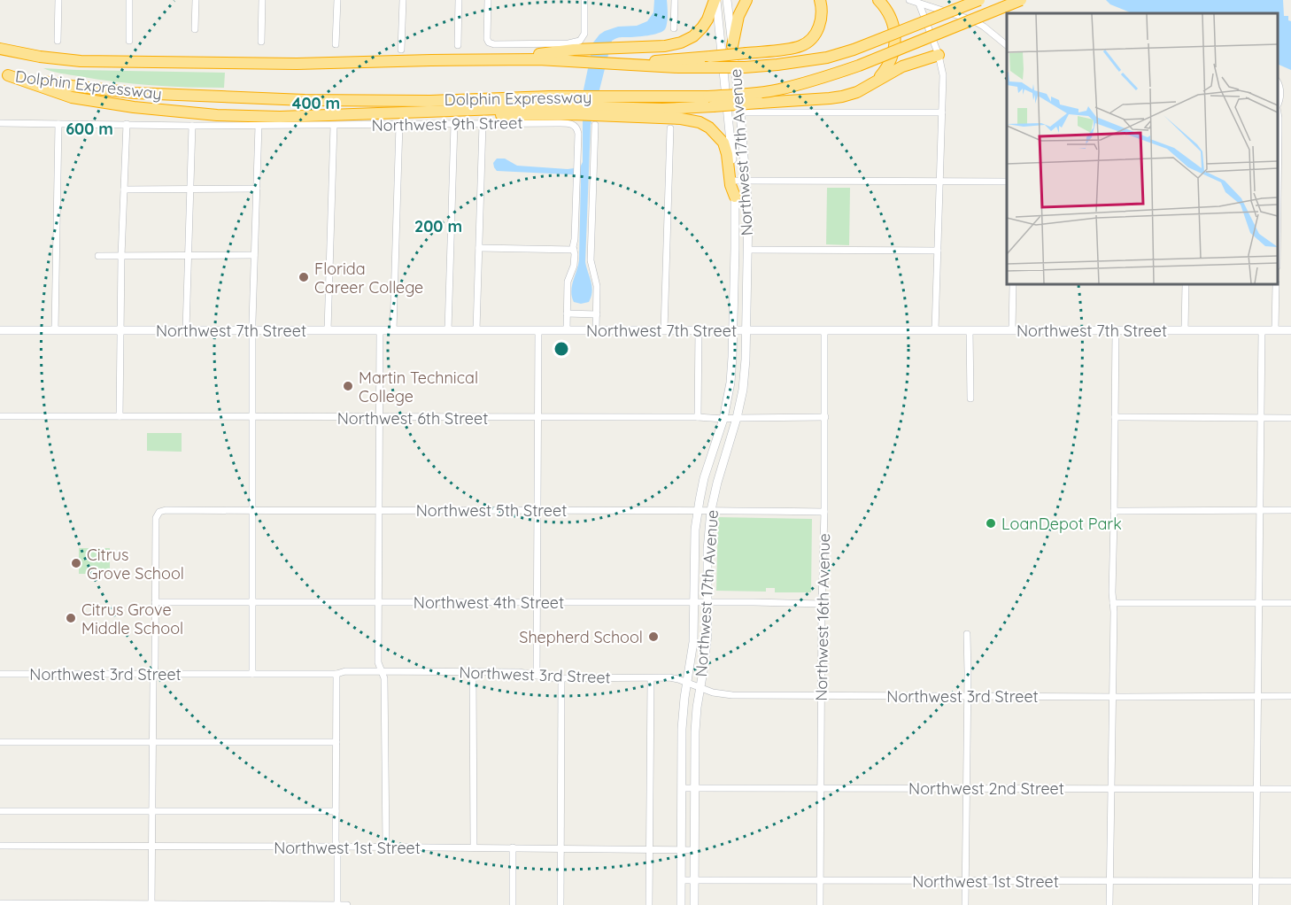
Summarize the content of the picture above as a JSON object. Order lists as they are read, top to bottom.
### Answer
{
  "streets": {
    "highway": ["Dolphin Expressway"],
    "main road": ["Northwest 17th Avenue", "Northwest 7th Street"],
    "street": [
      "Northwest 9th Street",
      "Northwest 6th Street",
      "Northwest 5th Street",
      "Northwest 4th Street",
      "Northwest 16th Avenue",
      "Northwest 3rd Street",
      "Northwest 2nd Street",
      "Northwest 1st Street"
    ]
  },
  "crossings": [
    ["Northwest 17th Avenue", "Northwest 7th Street"],
    ["Northwest 17th Avenue", "Northwest 6th Street"],
    ["Northwest 17th Avenue", "Northwest 5th Street"],
    ["Northwest 17th Avenue", "Northwest 4th Street"],
    ["Northwest 17th Avenue", "Northwest 3rd Street"],
    ["Northwest 17th Avenue", "Northwest 2nd Street"],
    ["Northwest 17th Avenue", "Northwest 1st Street"],
    ["Northwest 7th Street", "Northwest 16th Avenue"],
    ["Northwest 6th Street", "Northwest 16th Avenue"],
    ["Northwest 5th Street", "Northwest 4th Street"],
    ["Northwest 5th Street", "Northwest 16th Avenue"],
    ["Northwest 4th Street", "Northwest 16th Avenue"],
    ["Northwest 16th Avenue", "Northwest 3rd Street"],
    ["Northwest 16th Avenue", "Northwest 2nd Street"],
    ["Northwest 16th Avenue", "Northwest 1st Street"]
  ],
  "places": [
    "Florida Career College",
    "Martin Technical College",
    "LoanDepot Park",
    "Citrus Grove School",
    "Citrus Grove Middle School",
    "Shepherd School"
  ],
  "rings": ["400 m", "600 m", "200 m"]
}
